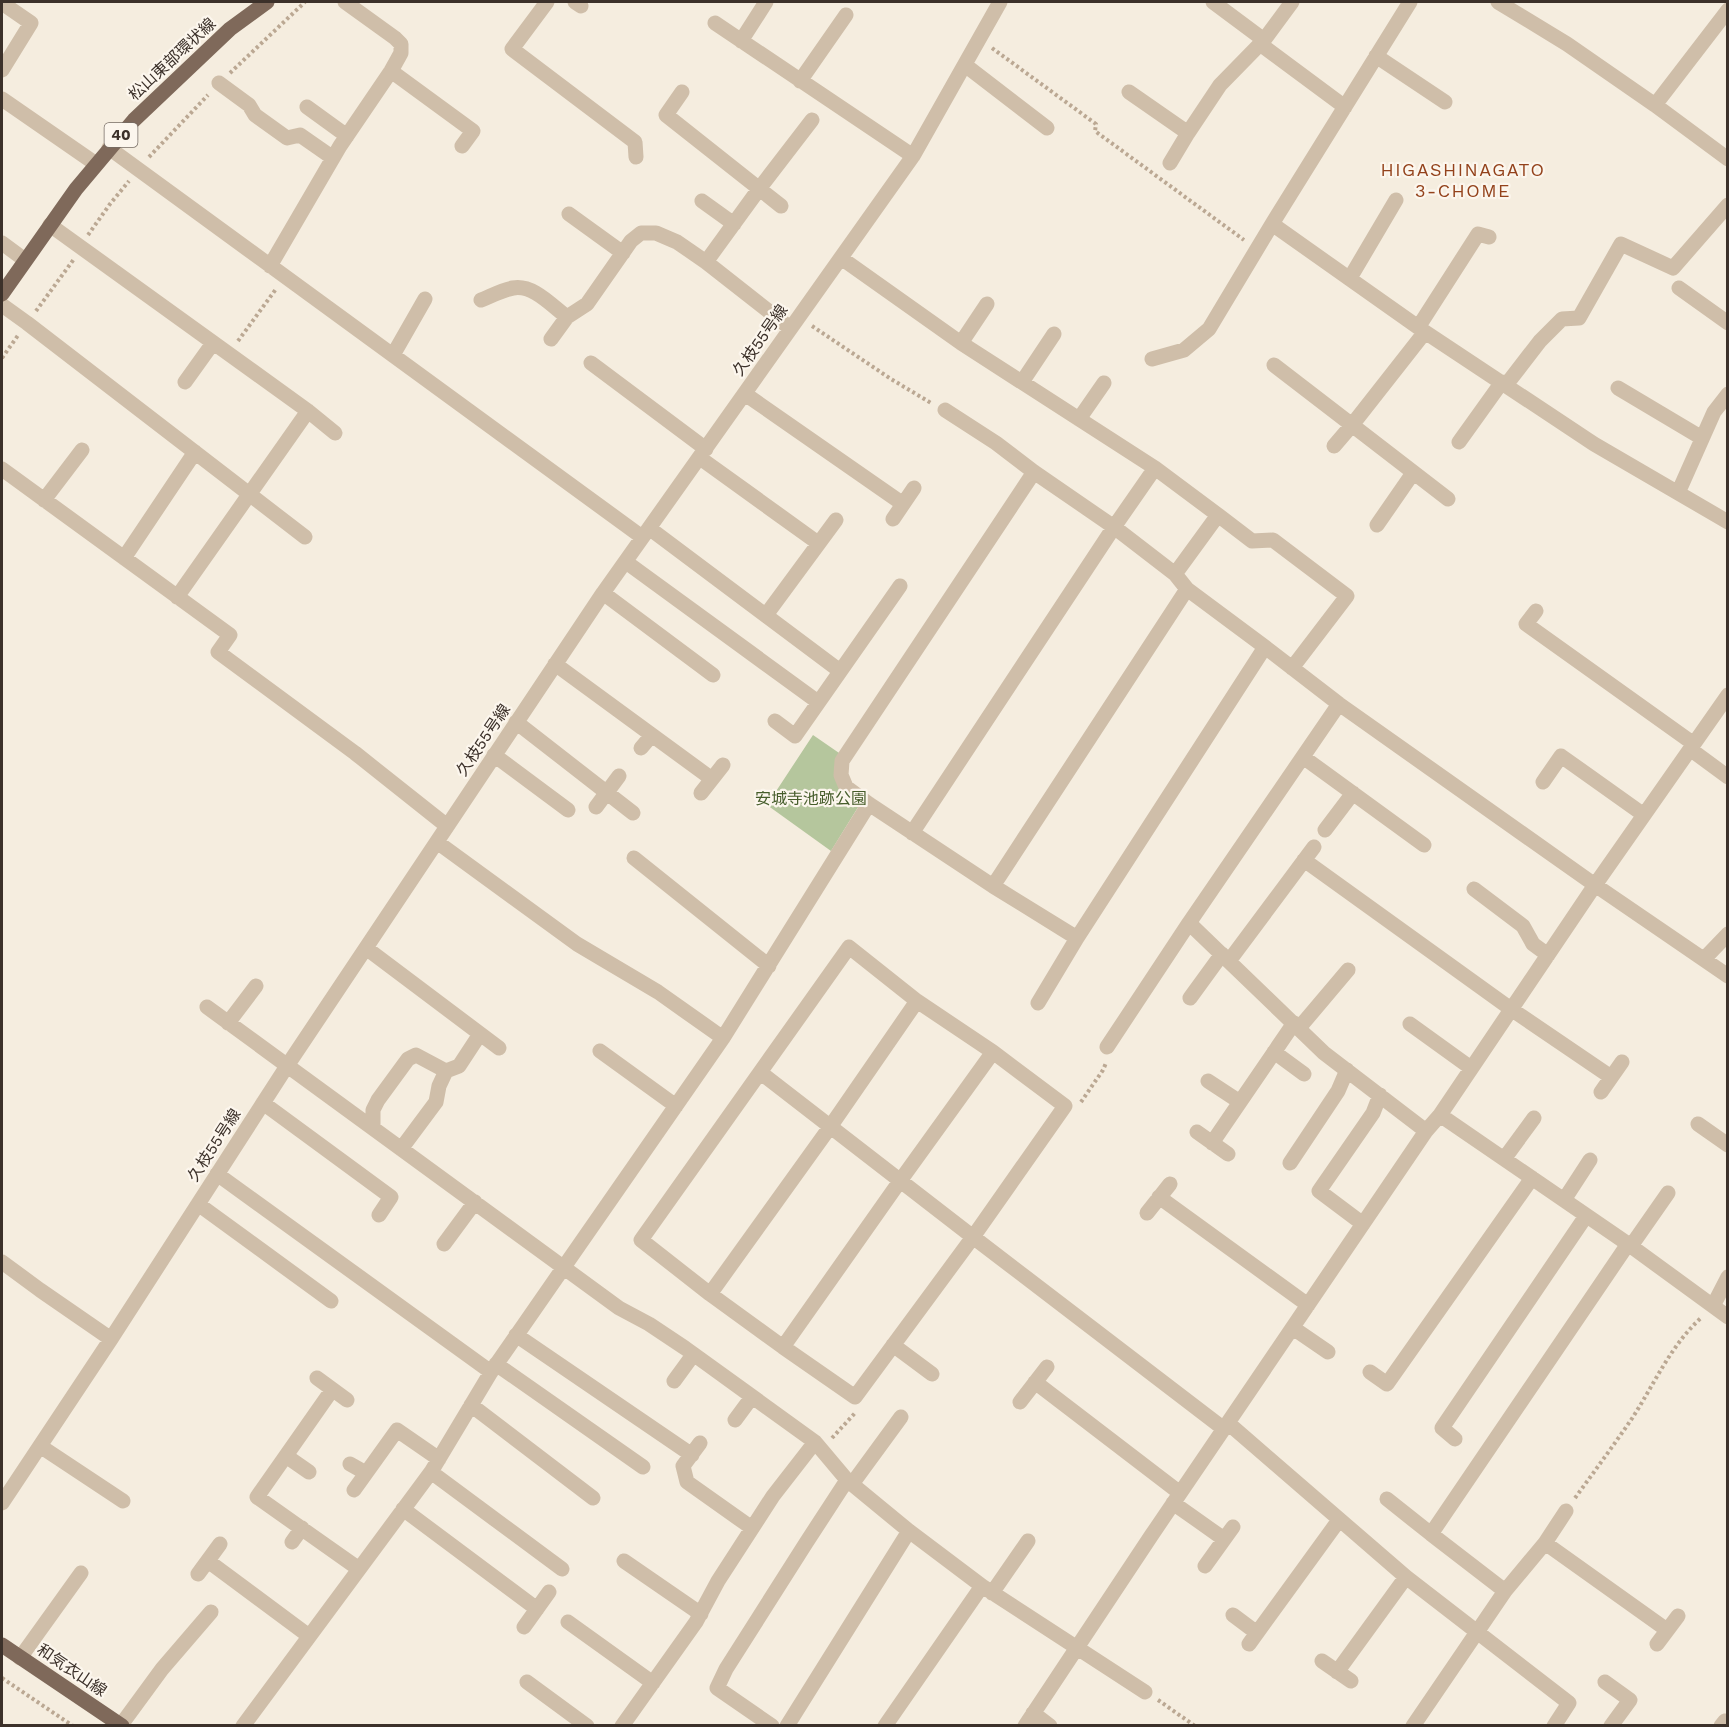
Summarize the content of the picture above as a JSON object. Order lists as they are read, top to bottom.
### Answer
{
  "streets": {
    "main road": ["松山東部環状線", "40", "和気衣山線"],
    "street": ["久枝55号線"]
  },
  "districts": ["HIGASHINAGATO 3-CHOME"],
  "parks": ["安城寺池跡公園"]
}
